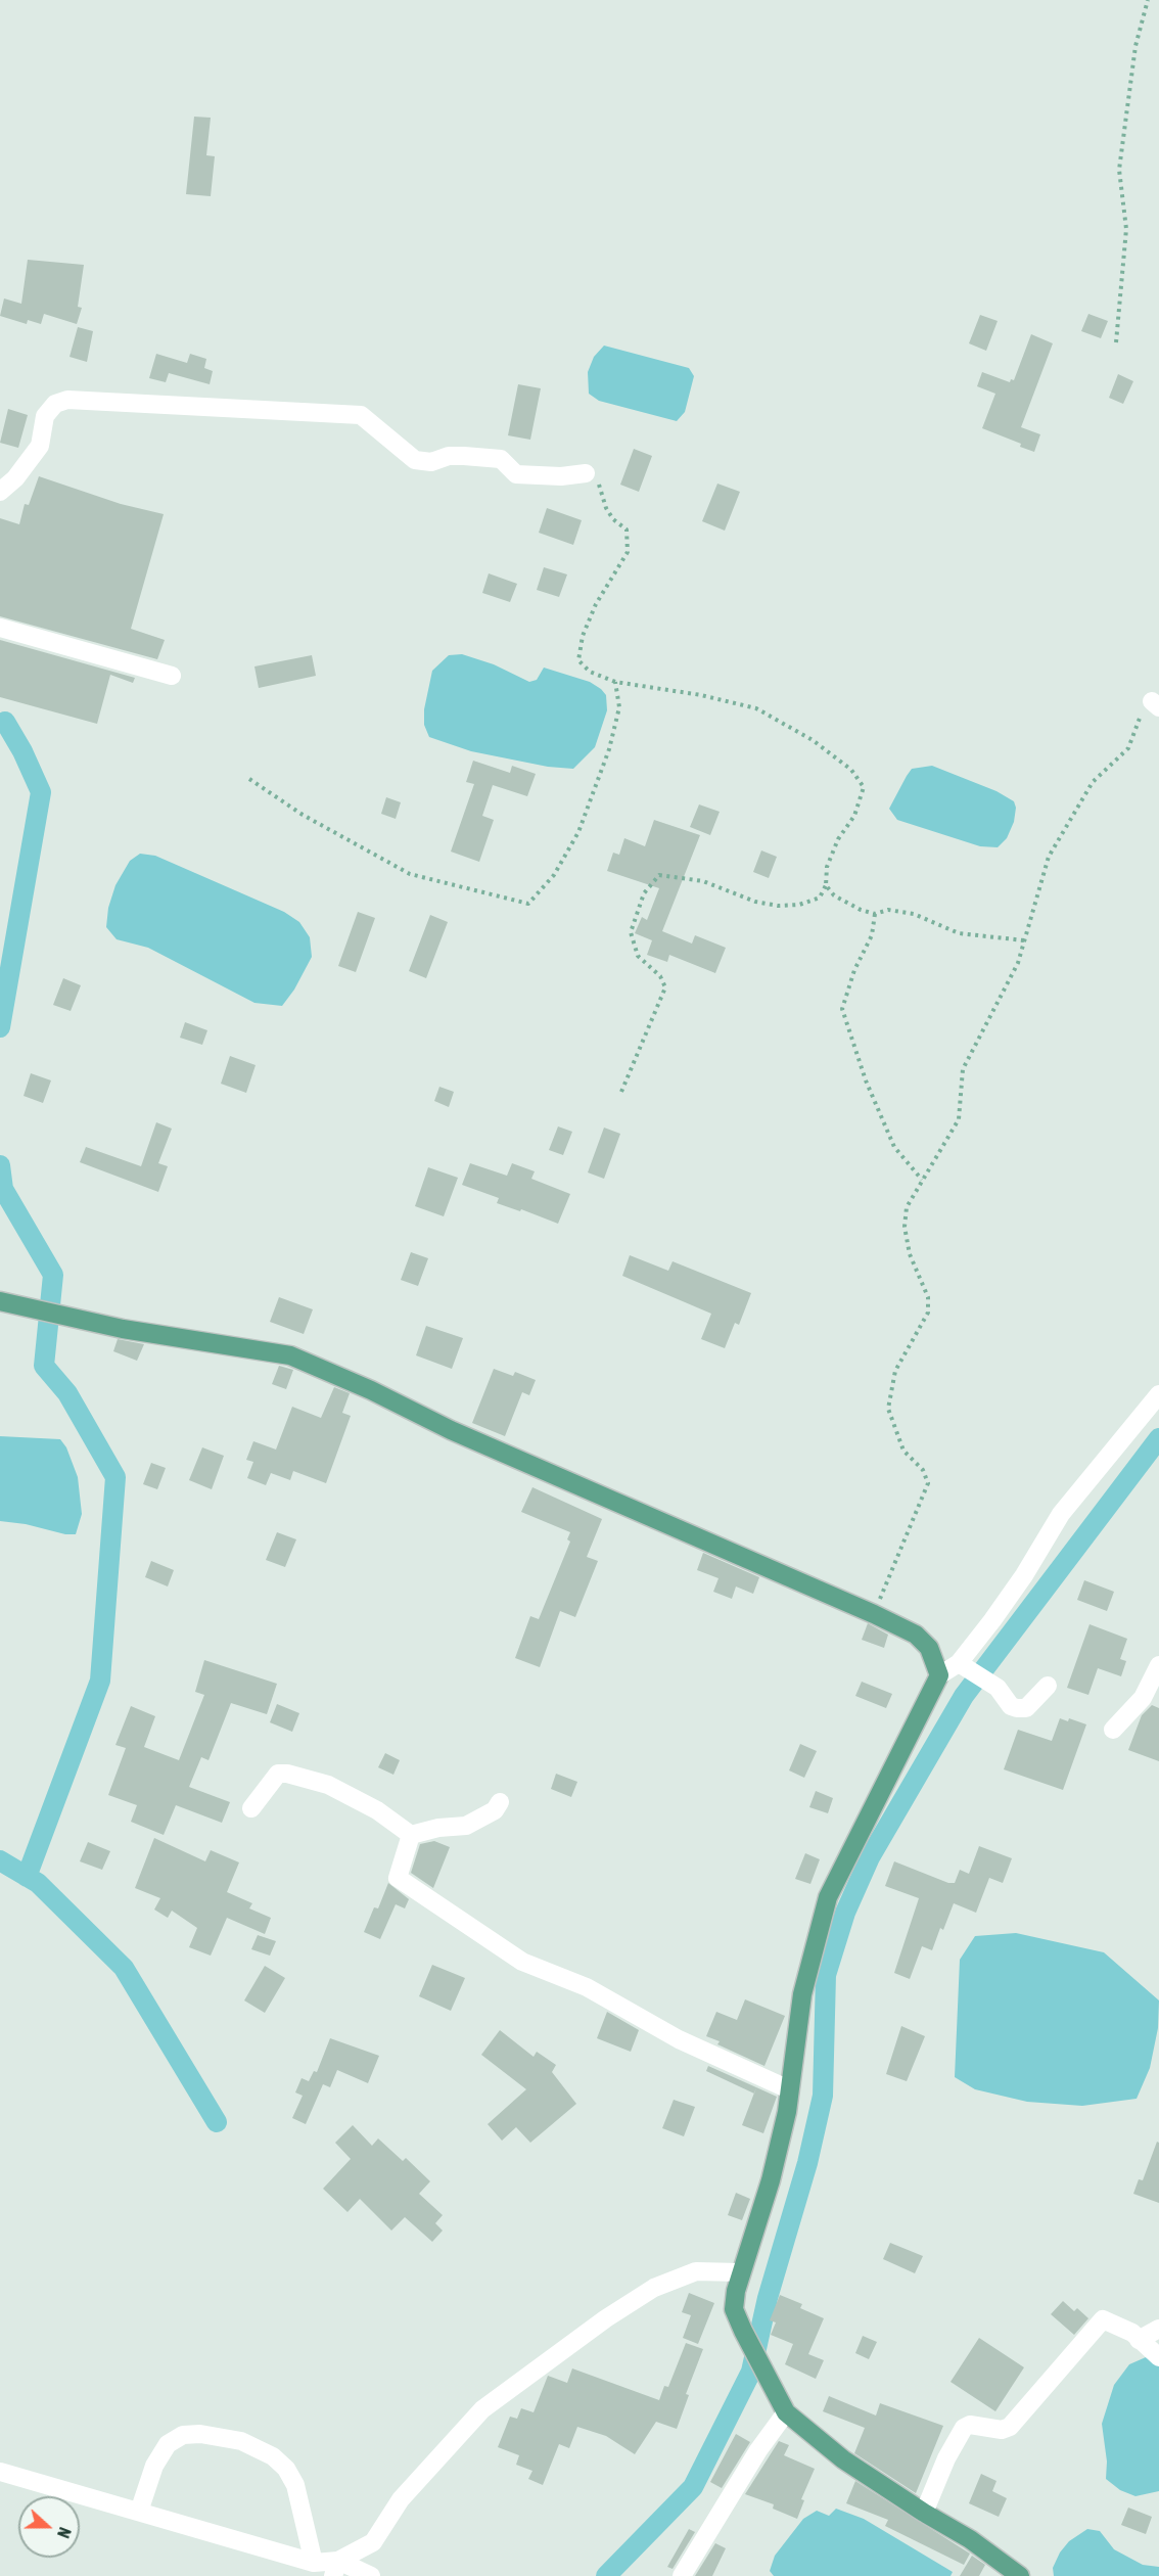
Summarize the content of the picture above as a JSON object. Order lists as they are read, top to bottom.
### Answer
{
  "north": "right"
}
